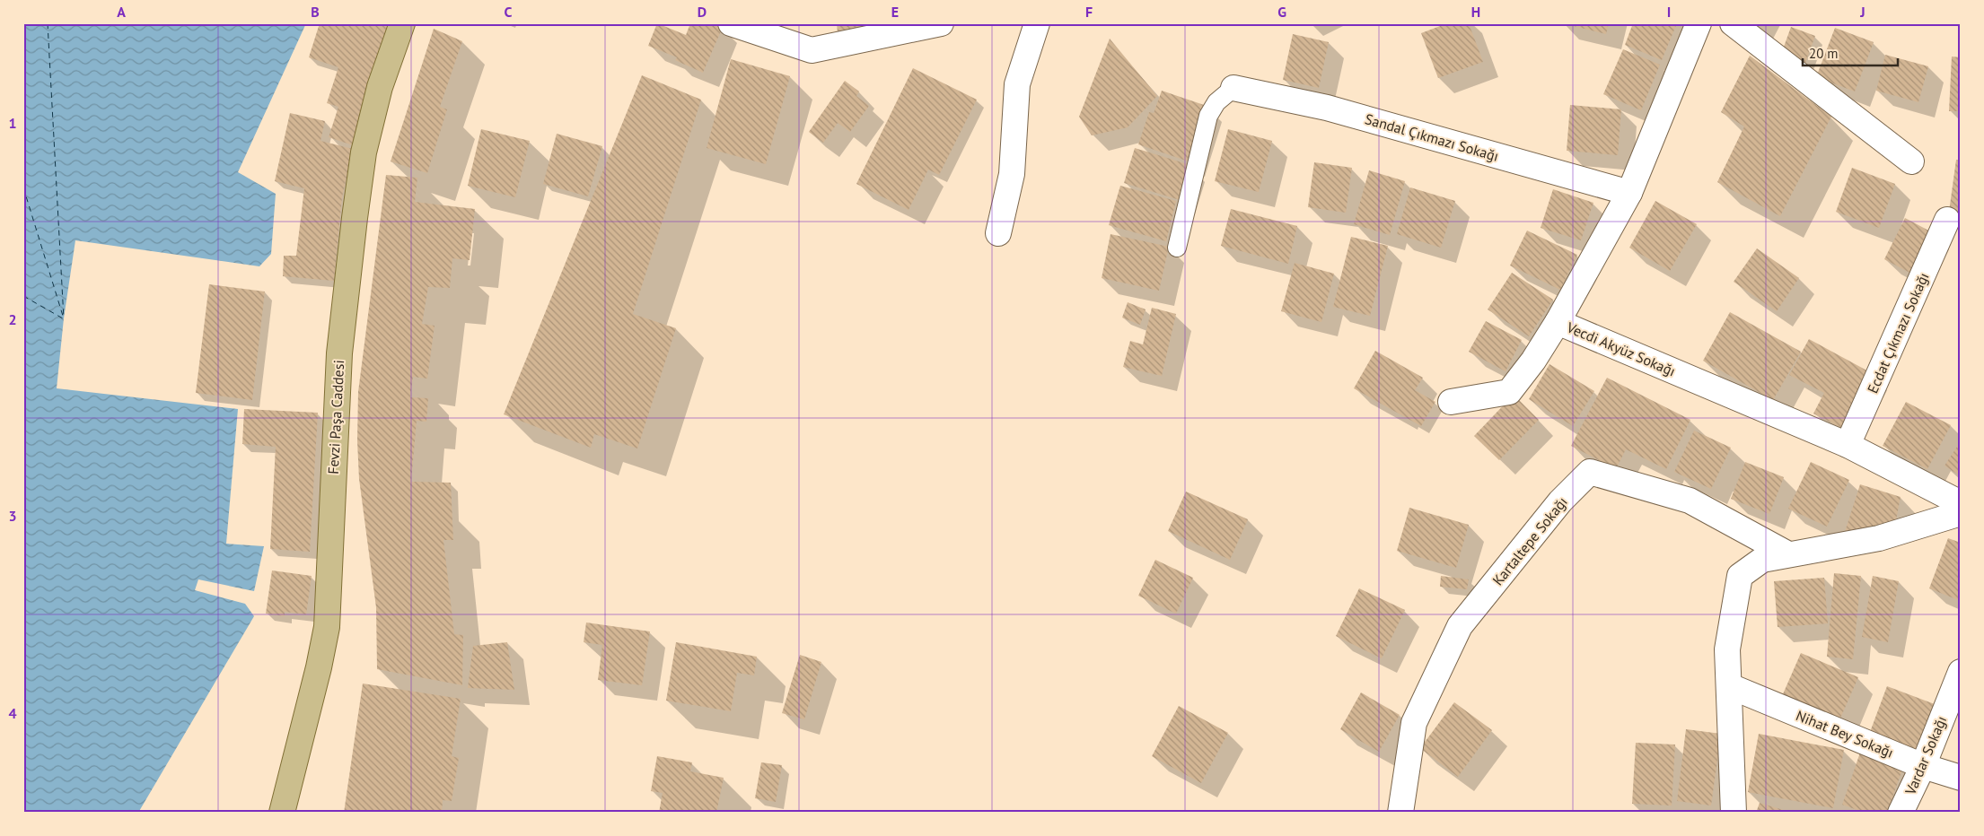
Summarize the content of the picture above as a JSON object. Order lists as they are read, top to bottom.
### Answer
{
  "streets": {
    "main road": ["Fevzi Paşa Caddesi"],
    "street": [
      "Sandal Çıkmazı Sokağı",
      "Ecdat Çıkmazı Sokağı",
      "Vecdi Akyüz Sokağı",
      "Kartaltepe Sokağı",
      "Nihat Bey Sokağı",
      "Vardar Sokağı"
    ]
  },
  "crossings": [
    ["Sandal Çıkmazı Sokağı", "Vecdi Akyüz Sokağı"],
    ["Ecdat Çıkmazı Sokağı", "Vecdi Akyüz Sokağı"],
    ["Nihat Bey Sokağı", "Vardar Sokağı"]
  ],
  "scale_bar": "20 m",
  "grid": {
    "columns": [
      "A",
      "B",
      "C",
      "D",
      "E",
      "F",
      "G",
      "H",
      "I",
      "J"
    ],
    "rows": [
      "1",
      "2",
      "3",
      "4"
    ]
  }
}
